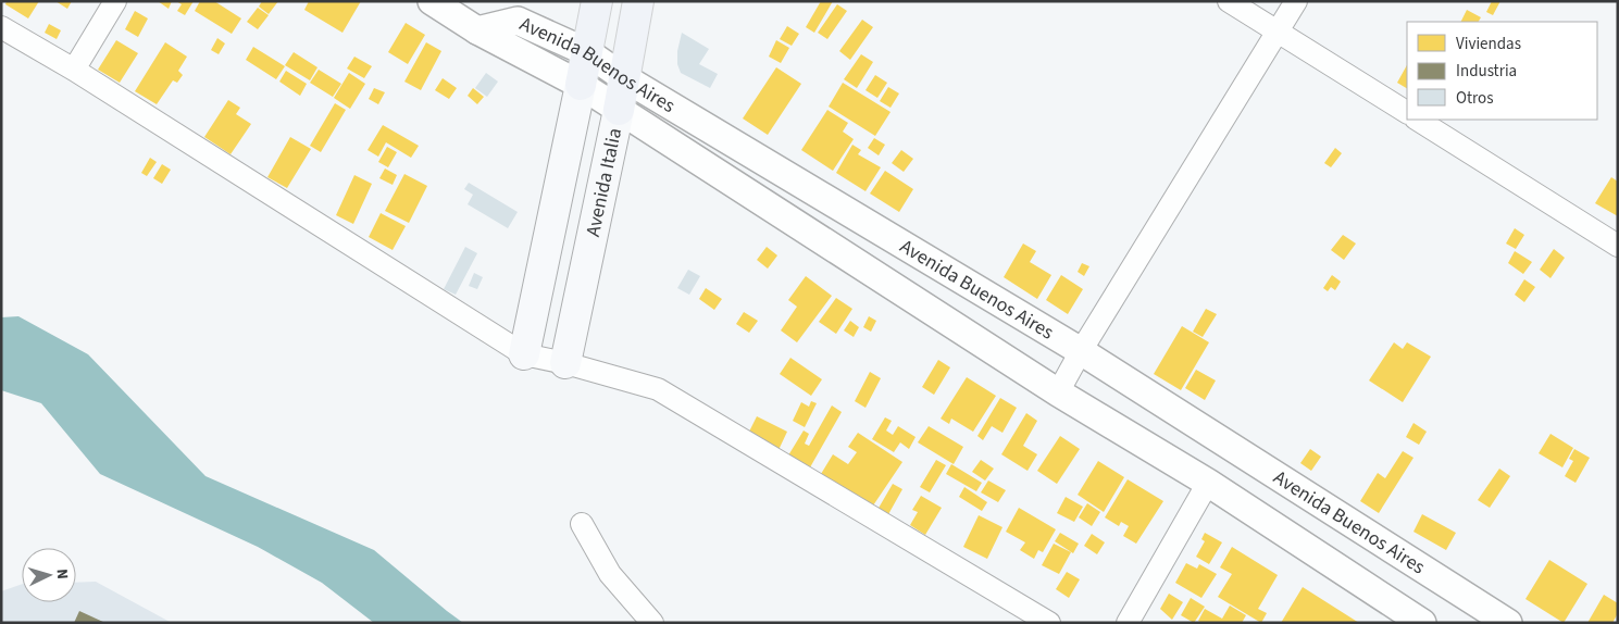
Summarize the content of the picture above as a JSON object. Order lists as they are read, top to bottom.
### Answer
{
  "streets": {
    "main road": ["Avenida Italia"],
    "street": ["Avenida Buenos Aires"]
  },
  "crossings": [
    ["Avenida Buenos Aires", "Avenida Italia"]
  ],
  "legend": ["Viviendas", "Industria", "Otros"],
  "north": "right"
}
